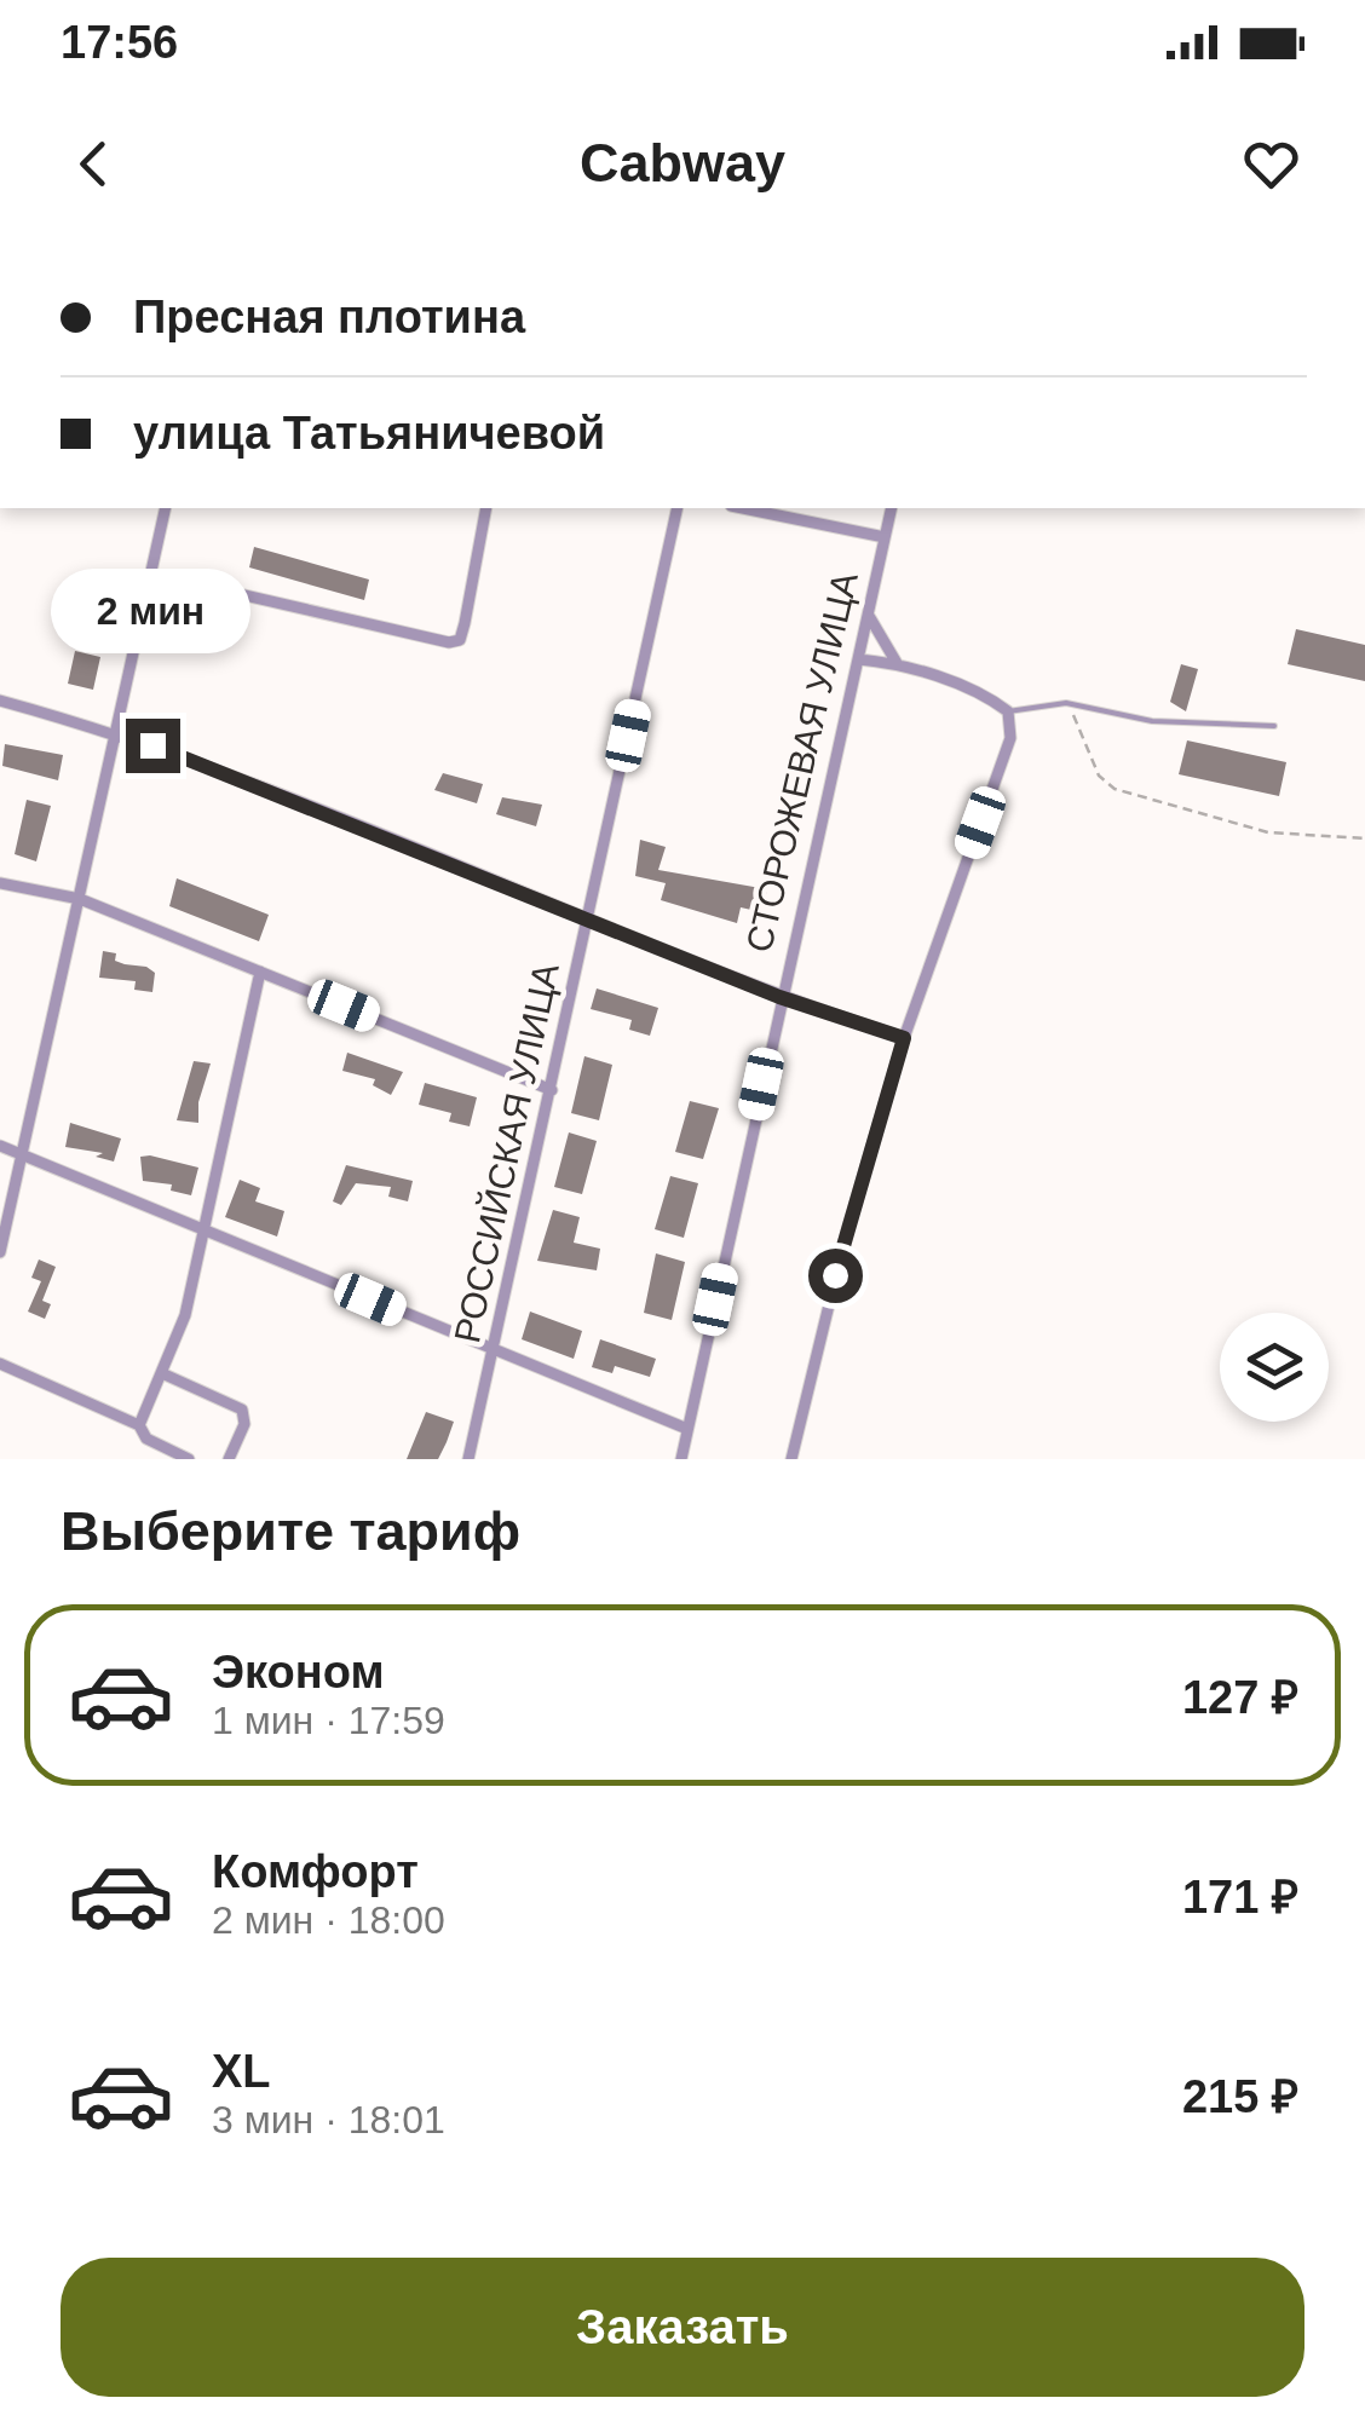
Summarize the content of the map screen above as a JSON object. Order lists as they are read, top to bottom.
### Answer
{
  "streets": {
    "street": ["СТОРОЖЕВАЯ УЛИЦА", "РОССИЙСКАЯ УЛИЦА"]
  },
  "page": {
    "status": "17:56",
    "header": "Cabway",
    "banner": ["Пресная плотина", "улица Татьяничевой"],
    "bubble": "2 мин",
    "heading": "Выберите тариф",
    "list": [
      {
        "name": "Эконом",
        "note": "1 мин · 17:59",
        "value": "127 ₽"
      },
      {
        "name": "Комфорт",
        "note": "2 мин · 18:00",
        "value": "171 ₽"
      },
      {
        "name": "XL",
        "note": "3 мин · 18:01",
        "value": "215 ₽"
      }
    ],
    "buttons": "Заказать"
  }
}
